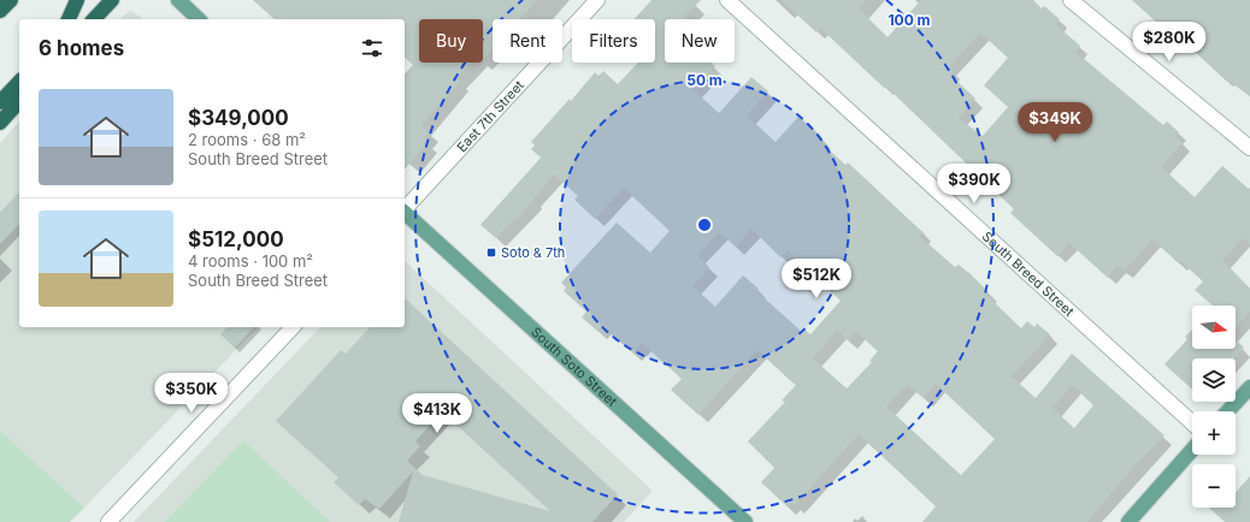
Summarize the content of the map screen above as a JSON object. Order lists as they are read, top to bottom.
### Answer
{
  "streets": {
    "main road": ["South Soto Street"],
    "street": ["East 7th Street", "South Breed Street"]
  },
  "places": {
    "transit": ["Soto & 7th"]
  },
  "north": "right",
  "page": {
    "chip": [
      "Buy",
      "Rent",
      "Filters",
      "New"
    ],
    "heading": "6 homes",
    "price": [
      "$280K",
      "$349K",
      "$390K",
      "$512K",
      "$350K",
      "$413K"
    ],
    "list": [
      {
        "name": "$349,000",
        "note": "2 rooms · 68 m² · South Breed Street"
      },
      {
        "name": "$512,000",
        "note": "4 rooms · 100 m² · South Breed Street"
      }
    ],
    "map_buttons": ["+", "−"]
  },
  "rings": ["100 m", "50 m"]
}
